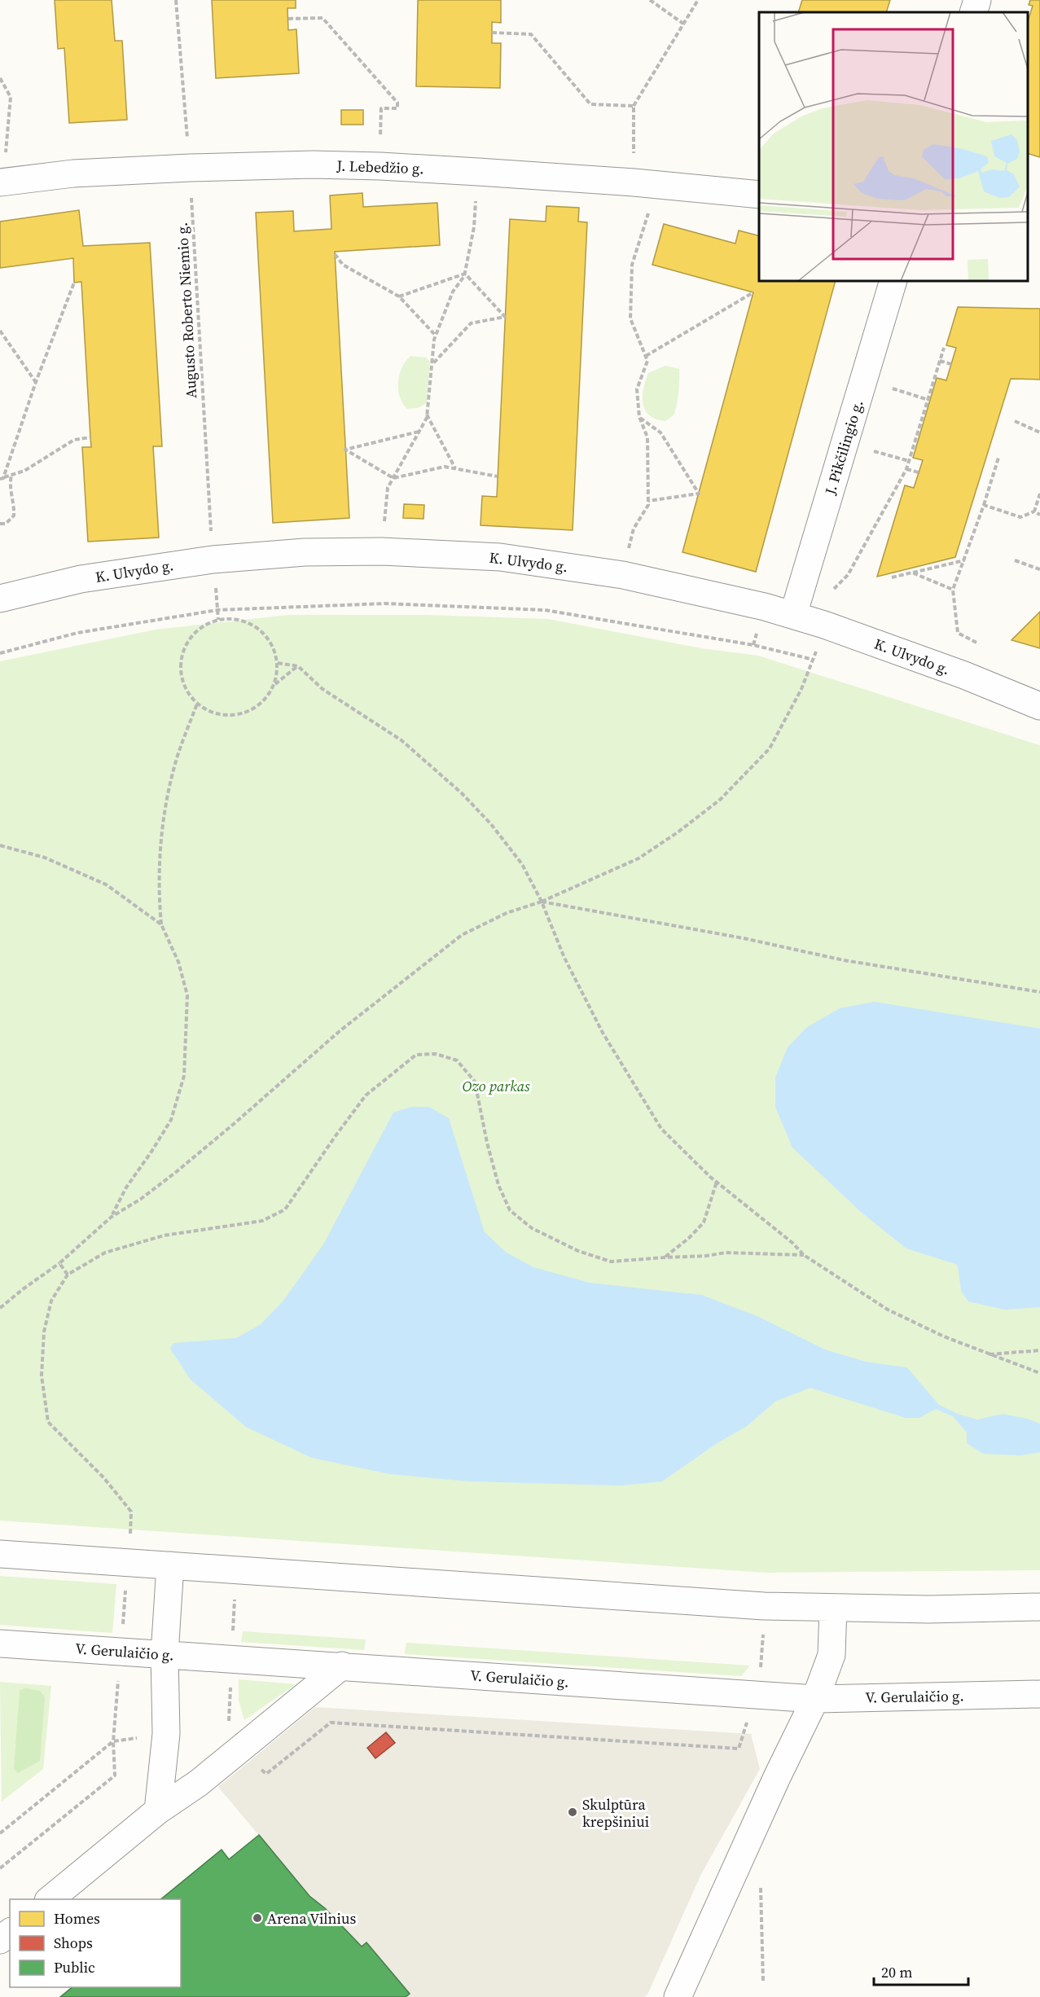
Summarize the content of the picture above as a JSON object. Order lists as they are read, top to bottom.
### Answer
{
  "streets": {
    "street": [
      "J. Lebedžio g.",
      "J. Pikčilingio g.",
      "K. Ulvydo g.",
      "V. Gerulaičio g."
    ],
    "path": ["Augusto Roberto Niemio g."]
  },
  "crossings": [
    ["J. Lebedžio g.", "Augusto Roberto Niemio g."],
    ["Augusto Roberto Niemio g.", "K. Ulvydo g."],
    ["J. Pikčilingio g.", "K. Ulvydo g."]
  ],
  "parks": ["Ozo parkas"],
  "places": ["Skulptūra krepšiniui", "Arena Vilnius"],
  "legend": ["Homes", "Shops", "Public"],
  "scale_bar": "20 m"
}
